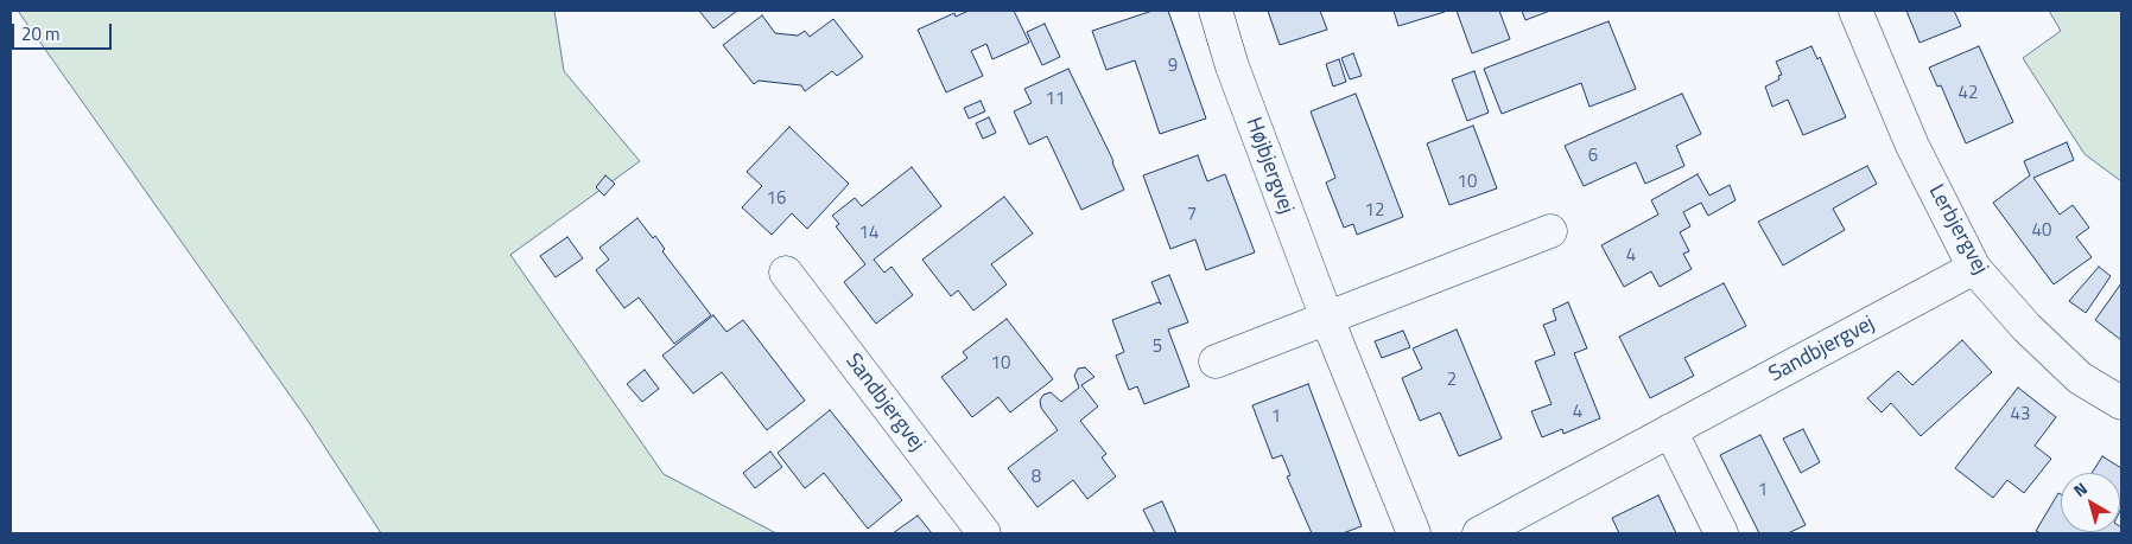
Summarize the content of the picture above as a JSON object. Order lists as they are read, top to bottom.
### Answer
{
  "streets": {
    "street": ["Højbjergvej", "Lerbjergvej", "Sandbjergvej"]
  },
  "crossings": [
    ["Lerbjergvej", "Sandbjergvej"]
  ],
  "house_numbers": [
    "9",
    "42",
    "11",
    "6",
    "10",
    "16",
    "12",
    "7",
    "40",
    "14",
    "4",
    "5",
    "10",
    "2",
    "4",
    "43",
    "1",
    "8",
    "1"
  ],
  "scale_bar": "20 m",
  "north": "top left"
}
